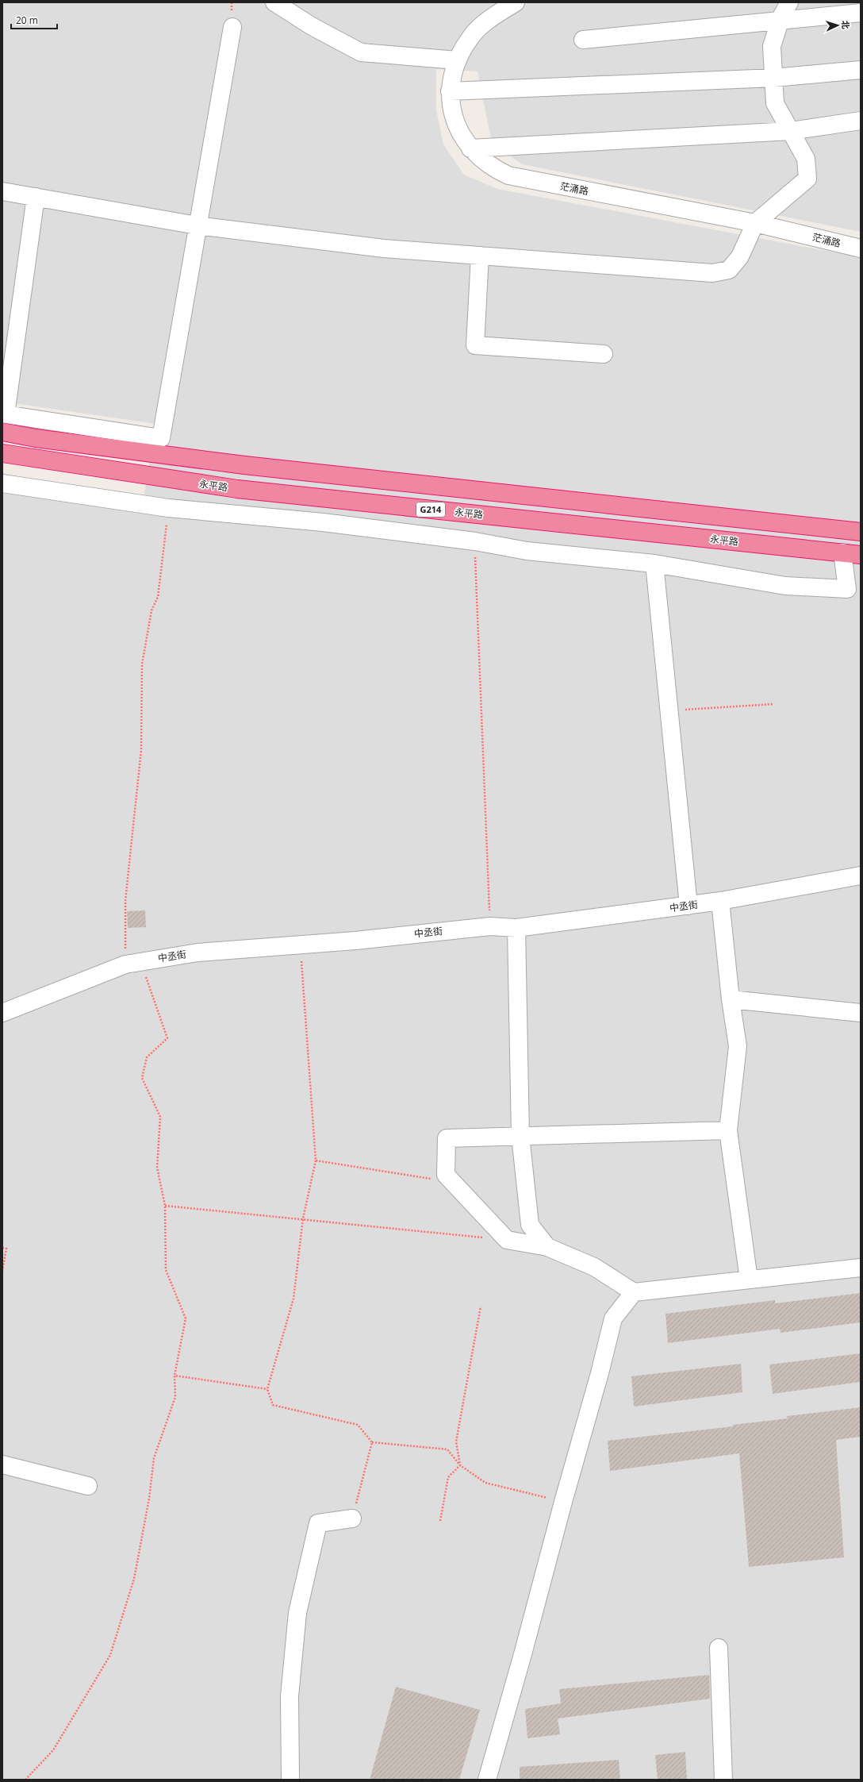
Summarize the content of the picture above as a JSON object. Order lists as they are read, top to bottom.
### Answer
{
  "streets": {
    "highway": ["永平路", "G214"],
    "street": ["茫涌路", "中丞街"]
  },
  "scale_bar": "20 m",
  "north": "right"
}
